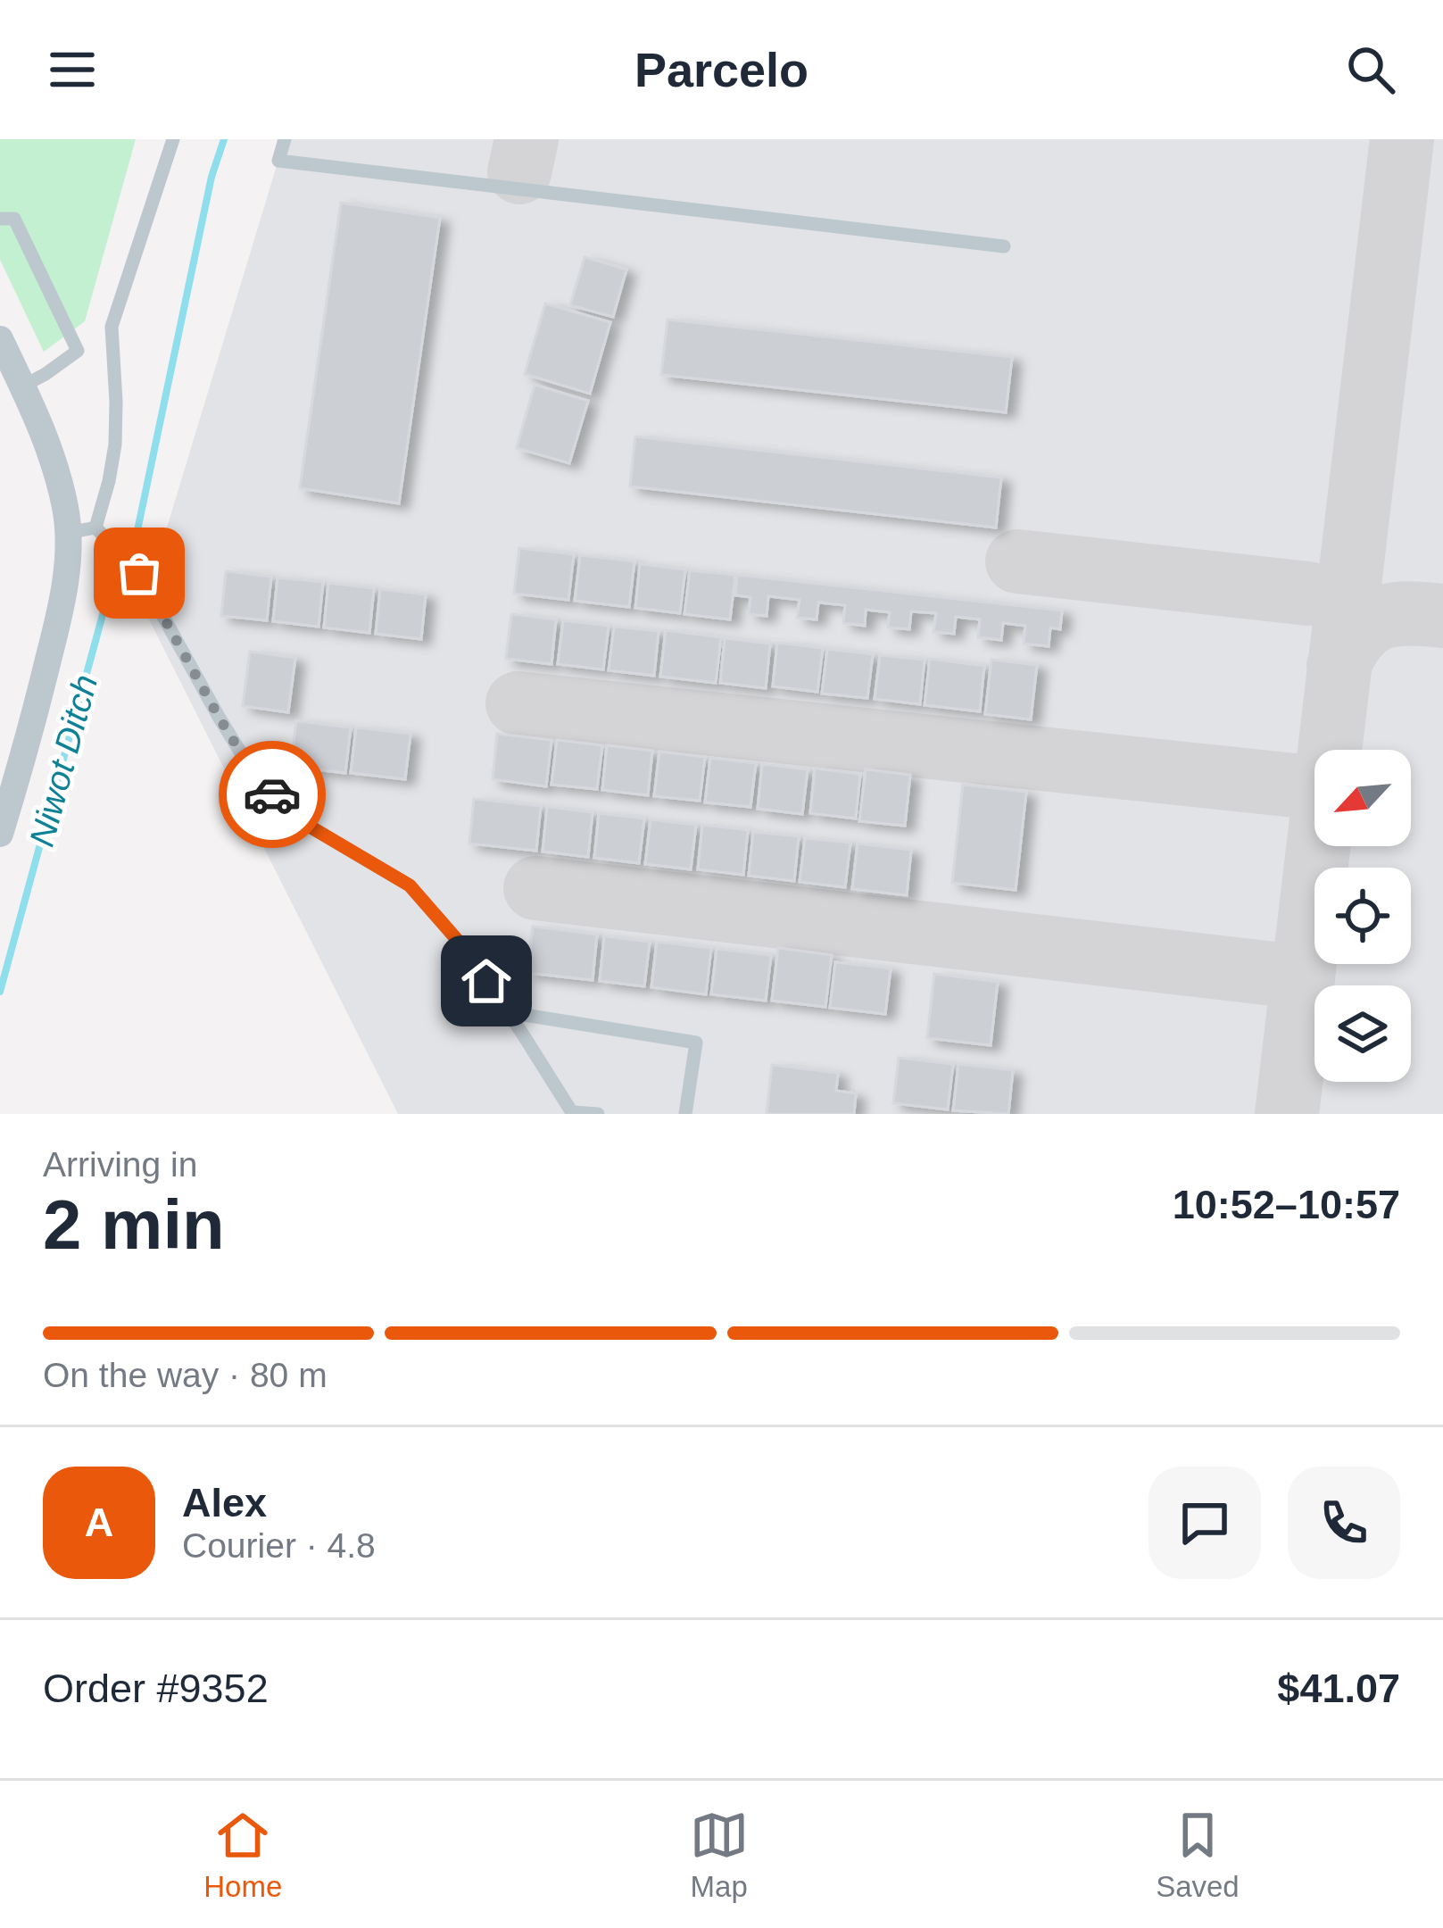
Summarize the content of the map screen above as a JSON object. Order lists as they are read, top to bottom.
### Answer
{
  "water": ["Niwot Ditch"],
  "north": "bottom left",
  "page": {
    "header": "Parcelo",
    "heading": ["2 min", "Arriving in", "10:52–10:57"],
    "panel": [
      "Alex",
      "Courier · 4.8",
      "Order #9352",
      "$41.07"
    ],
    "bar": "On the way · 80 m",
    "round": "A",
    "tabs": ["Home", "Map", "Saved"]
  }
}
